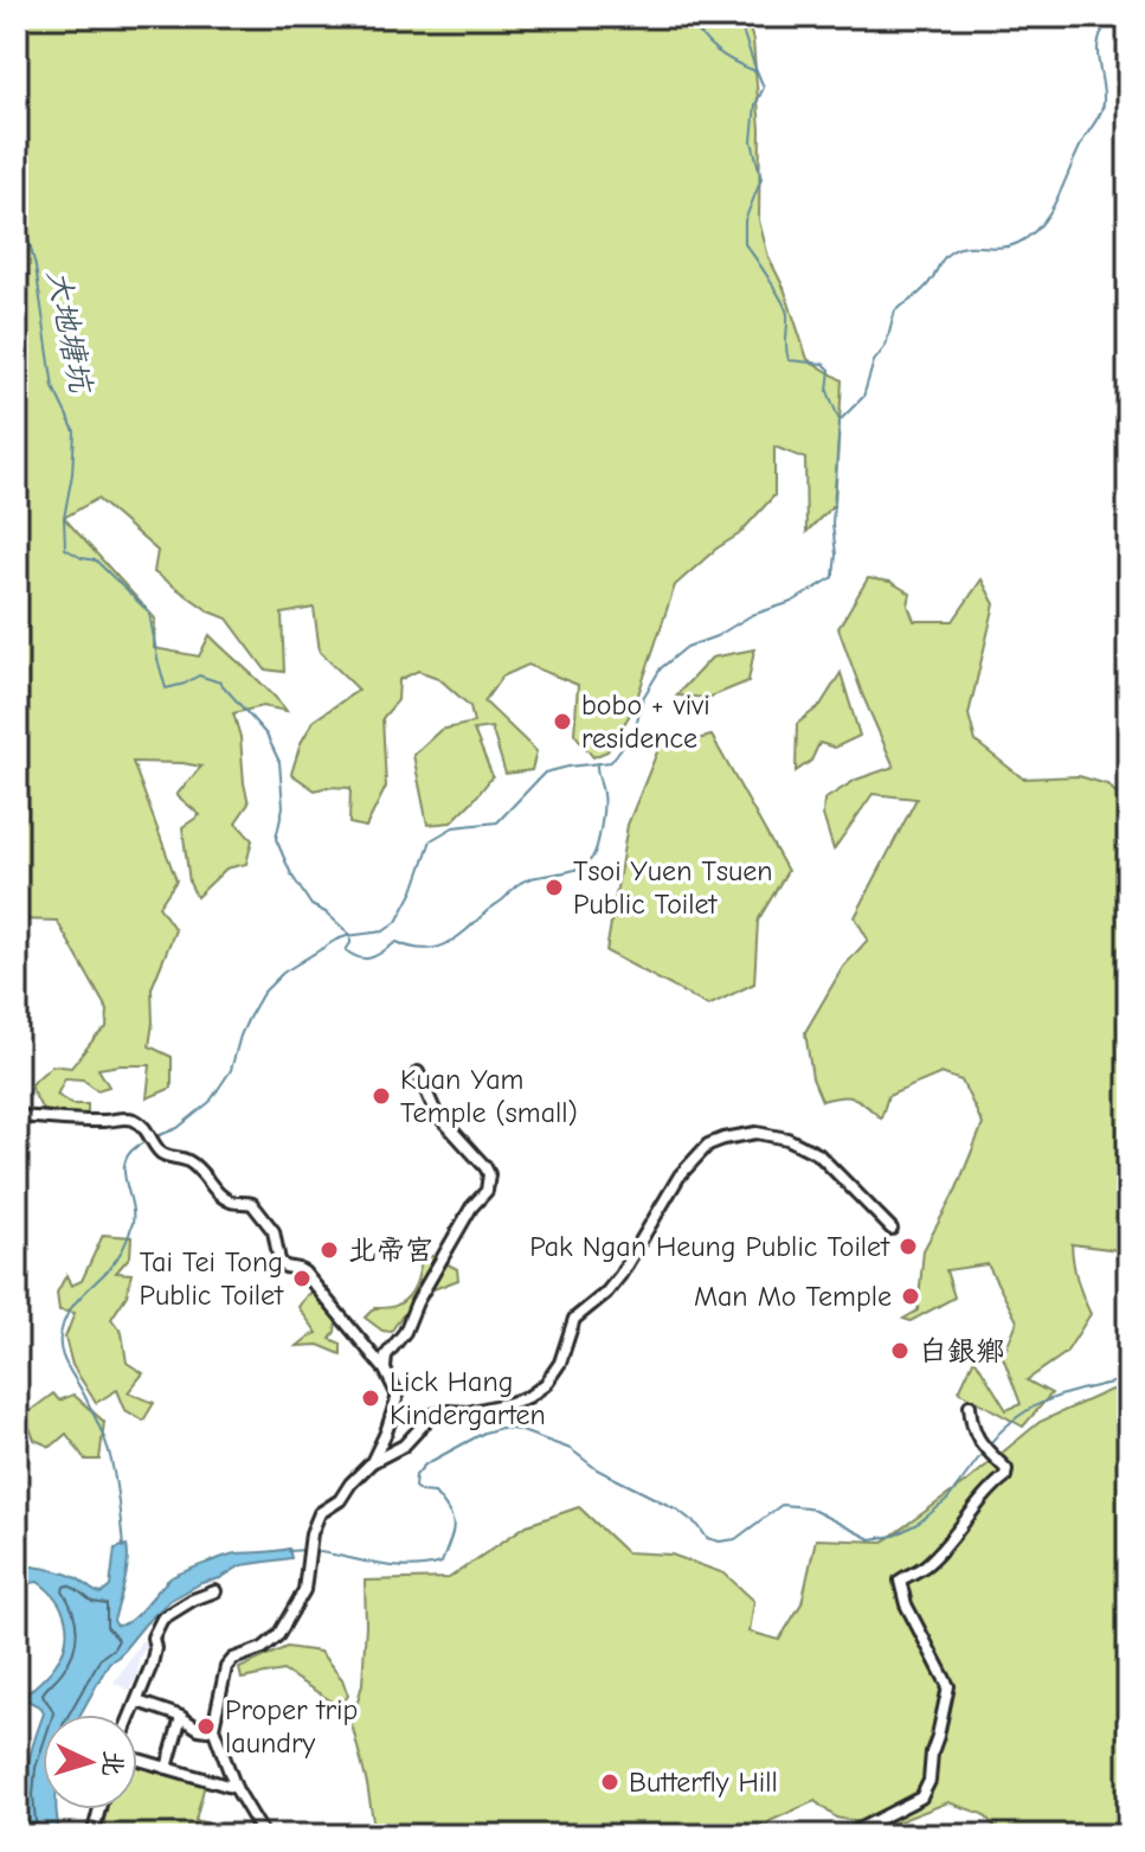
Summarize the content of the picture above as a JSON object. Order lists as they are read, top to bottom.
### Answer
{
  "water": ["大地塘坑"],
  "places": [
    "bobo + vivi residence",
    "Tsoi Yuen Tsuen Public Toilet",
    "Kuan Yam Temple (small)",
    "Pak Ngan Heung Public Toilet",
    "北帝宮",
    "Tai Tei Tong Public Toilet",
    "Man Mo Temple",
    "白銀鄉",
    "Lick Hang Kindergarten",
    "Proper trip laundry",
    "Butterfly Hill"
  ],
  "north": "right"
}
